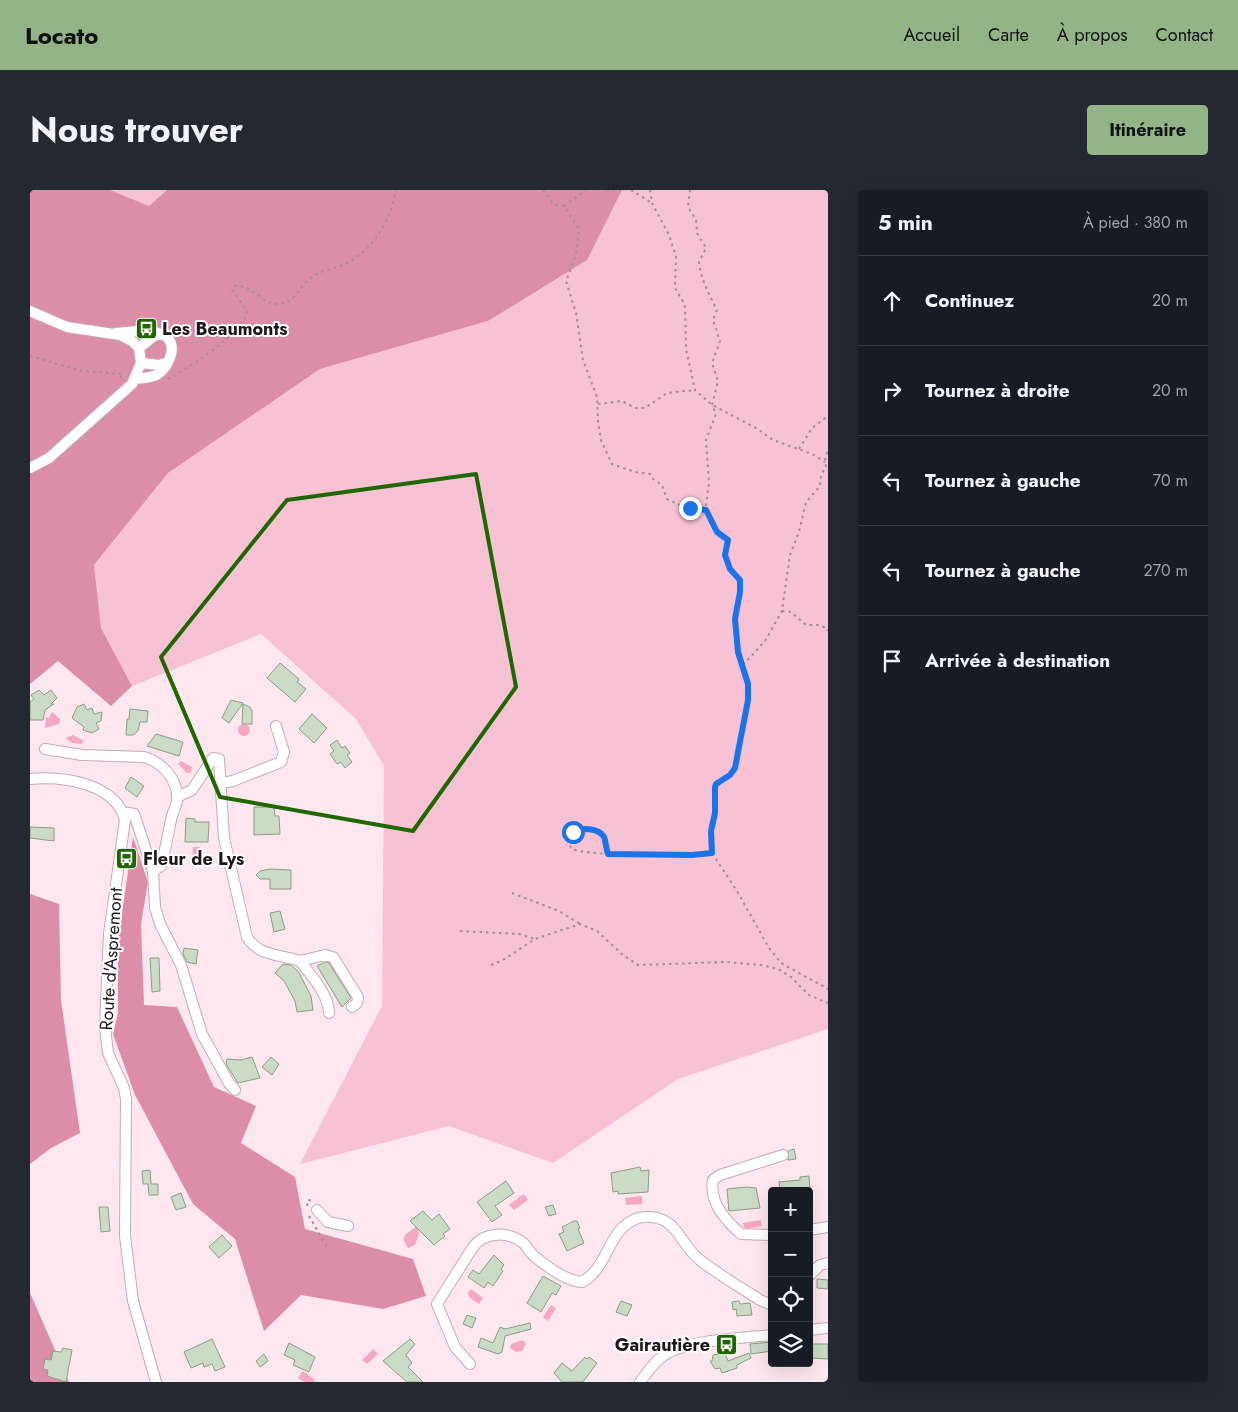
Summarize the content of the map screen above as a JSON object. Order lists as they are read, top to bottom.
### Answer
{
  "streets": {
    "street": ["Route d'Aspremont"]
  },
  "places": {
    "bus stop": ["Les Beaumonts", "Fleur de Lys", "Gairautière"]
  },
  "page": {
    "header": "Locato",
    "nav": [
      "Accueil",
      "Carte",
      "À propos",
      "Contact"
    ],
    "title": "Nous trouver",
    "buttons": "Itinéraire",
    "heading": ["5 min", "À pied · 380 m"],
    "list": [
      ["Continuez", "20 m"],
      ["Tournez à droite", "20 m"],
      ["Tournez à gauche", "70 m"],
      ["Tournez à gauche", "270 m"],
      "Arrivée à destination"
    ],
    "map_buttons": ["+", "−"]
  }
}
